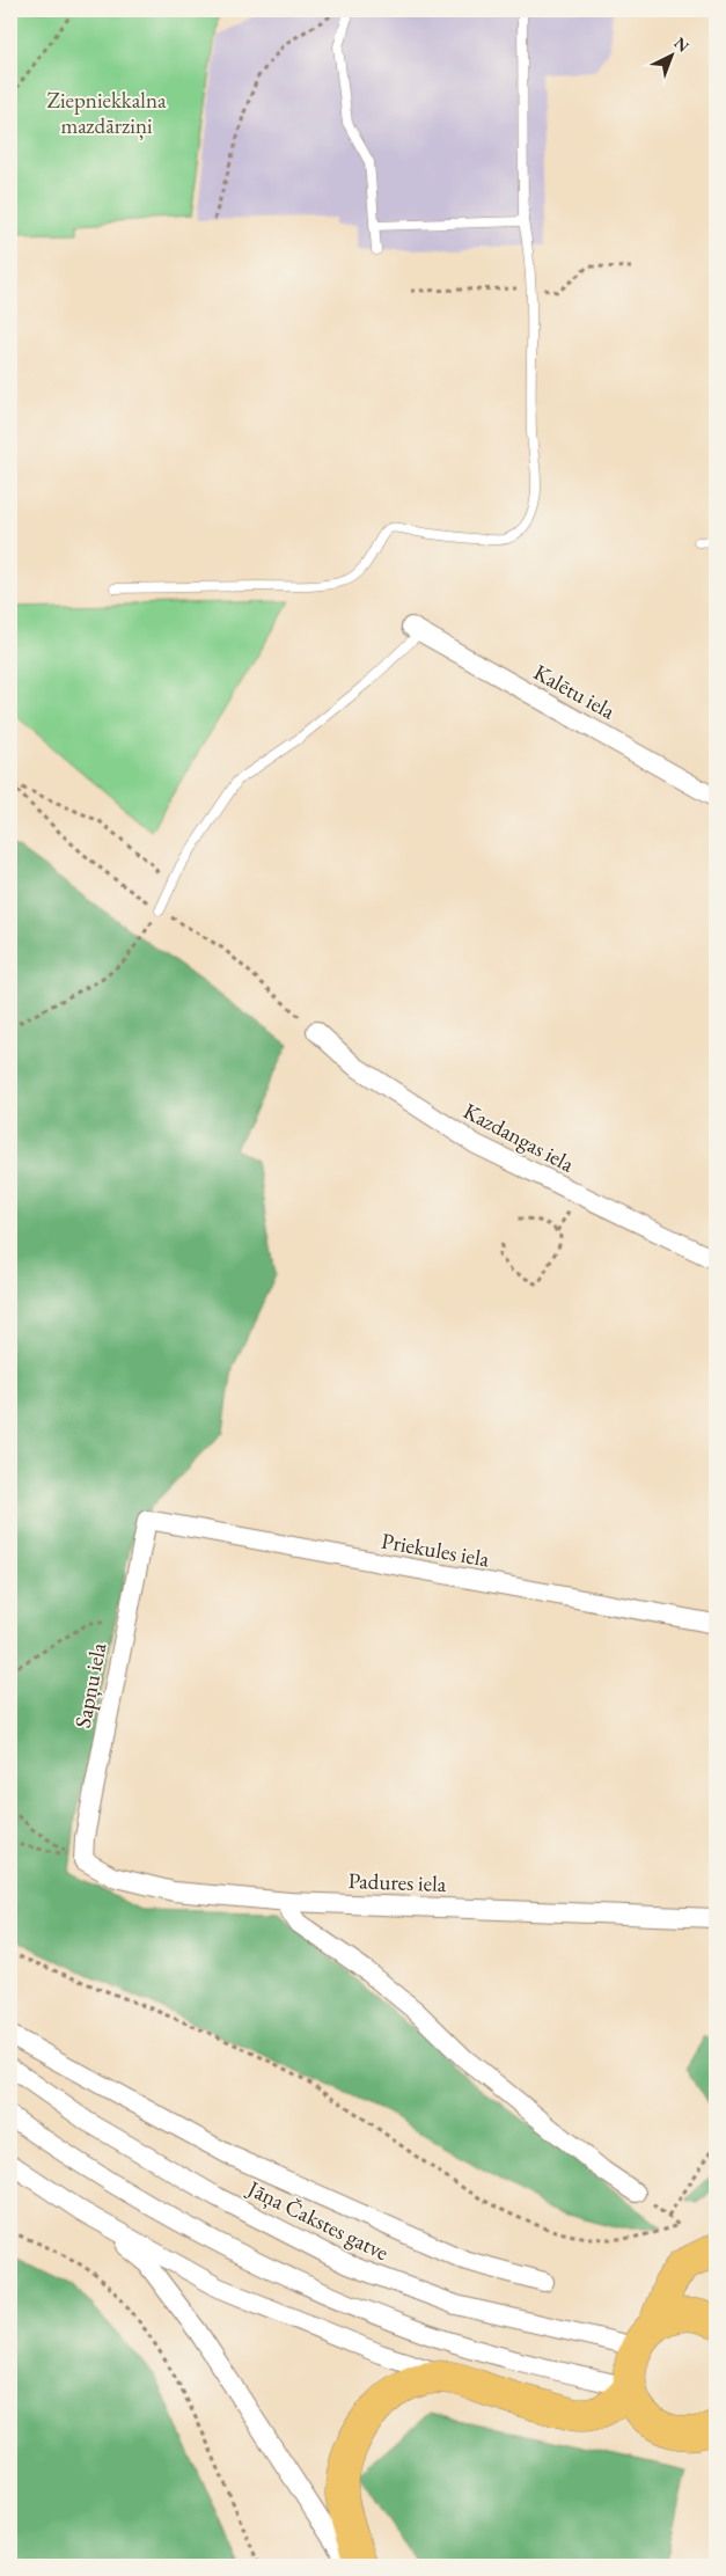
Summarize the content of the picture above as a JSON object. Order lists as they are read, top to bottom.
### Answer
{
  "streets": {
    "street": [
      "Kalētu iela",
      "Kazdangas iela",
      "Priekules iela",
      "Sapņu iela",
      "Padures iela",
      "Jāņa Čakstes gatve"
    ]
  },
  "crossings": [
    ["Priekules iela", "Sapņu iela"],
    ["Sapņu iela", "Padures iela"]
  ],
  "parks": ["Ziepniekkalna mazdārziņi"],
  "north": "top right"
}
